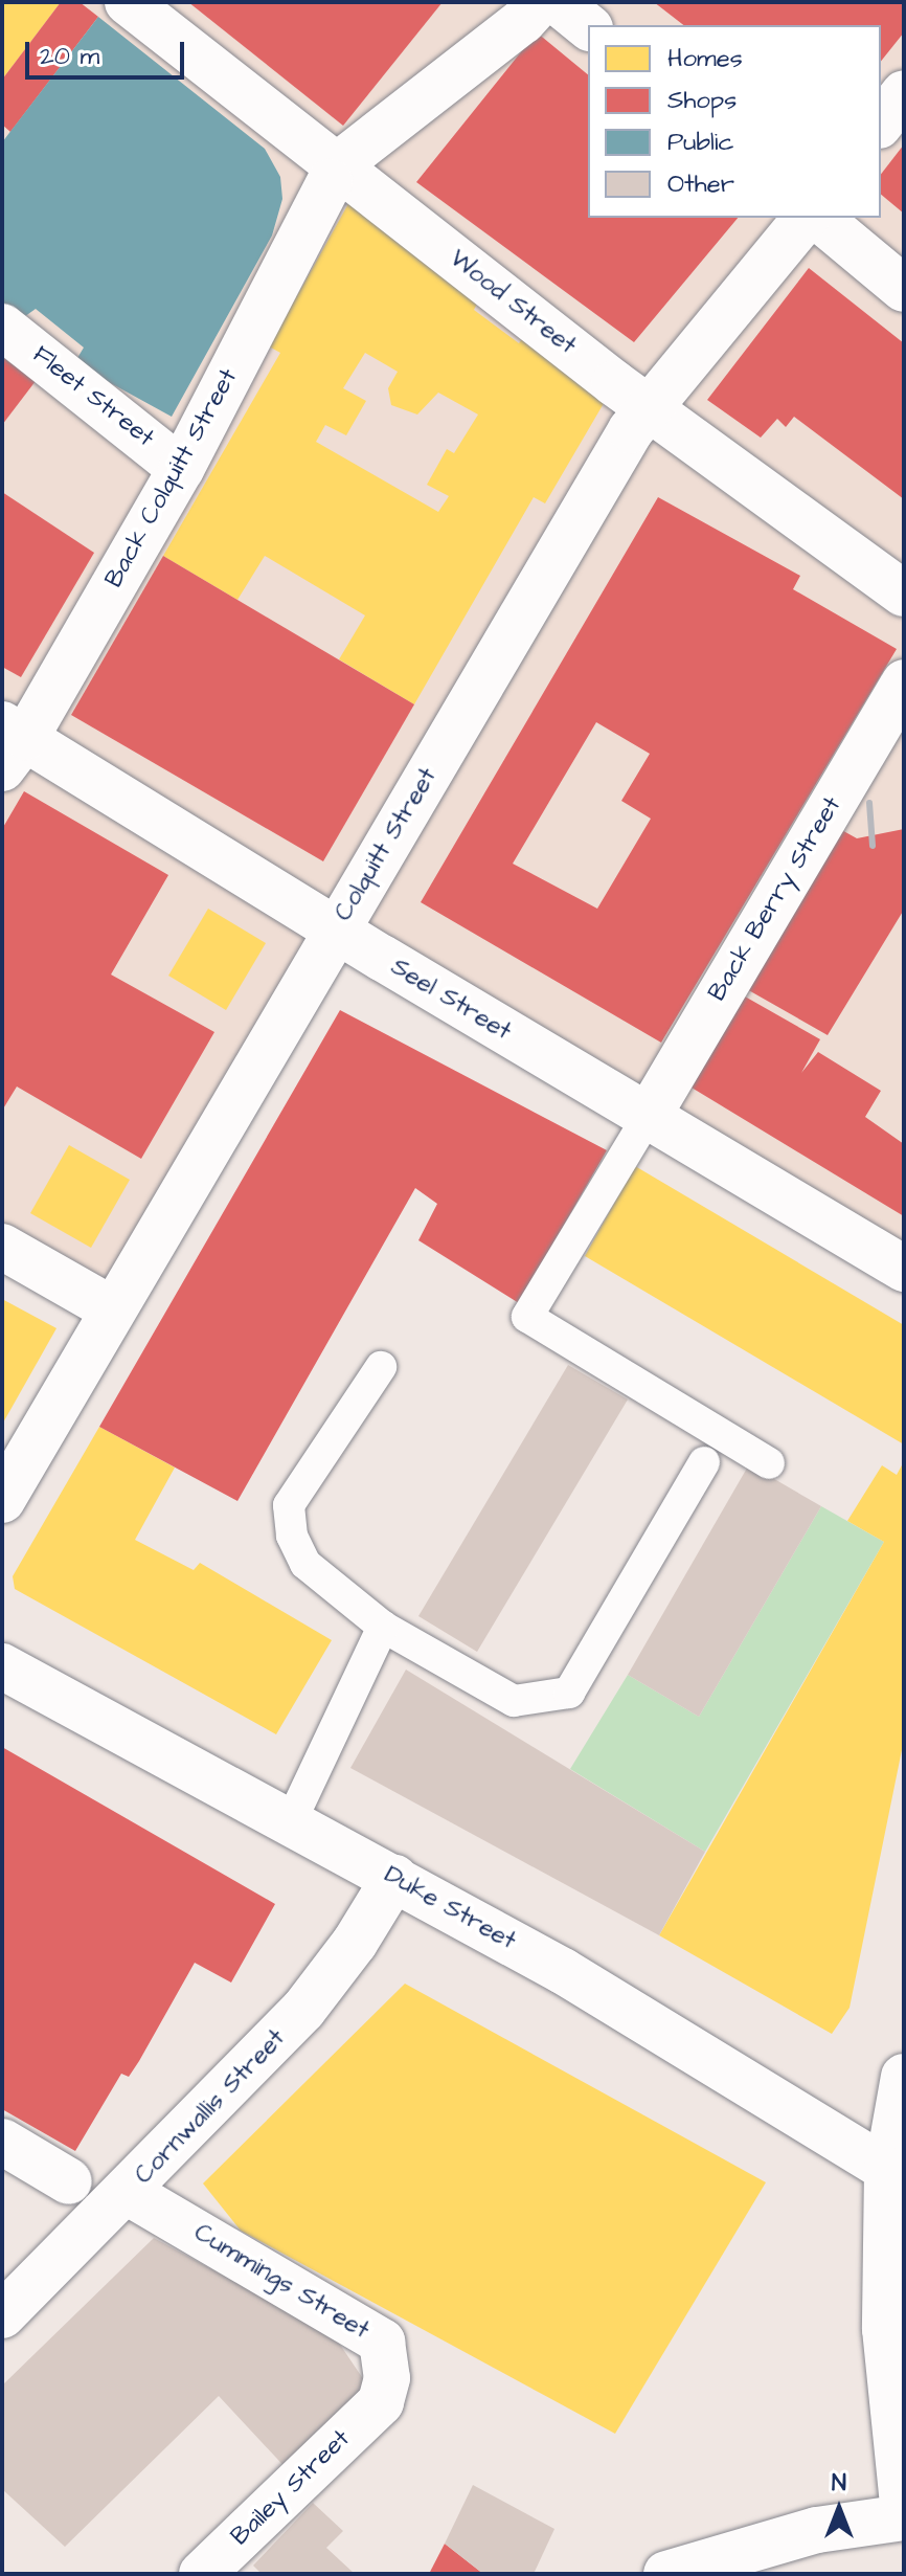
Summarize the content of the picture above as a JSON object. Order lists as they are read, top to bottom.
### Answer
{
  "streets": {
    "street": [
      "Wood Street",
      "Fleet Street",
      "Back Colquitt Street",
      "Colquitt Street",
      "Back Berry Street",
      "Seel Street",
      "Duke Street",
      "Cornwallis Street",
      "Cummings Street",
      "Bailey Street"
    ]
  },
  "crossings": [
    ["Wood Street", "Colquitt Street"],
    ["Fleet Street", "Back Colquitt Street"],
    ["Back Colquitt Street", "Seel Street"],
    ["Colquitt Street", "Seel Street"],
    ["Back Berry Street", "Seel Street"],
    ["Duke Street", "Cornwallis Street"],
    ["Cornwallis Street", "Cummings Street"],
    ["Cummings Street", "Bailey Street"]
  ],
  "legend": [
    "Homes",
    "Shops",
    "Public",
    "Other"
  ],
  "scale_bar": "20 m",
  "north": "top"
}
